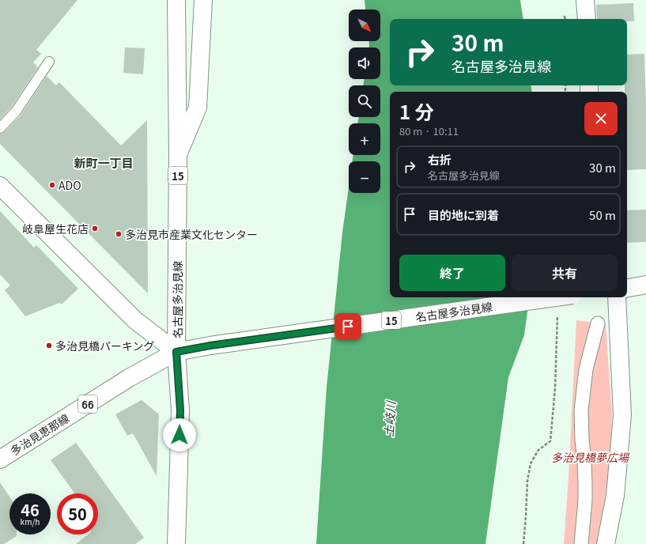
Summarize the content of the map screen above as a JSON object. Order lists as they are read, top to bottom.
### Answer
{
  "streets": {
    "main road": [
      "15",
      "名古屋多治見線",
      "66",
      "多治見恵那線"
    ]
  },
  "crossings": [
    ["名古屋多治見線", "多治見恵那線"]
  ],
  "districts": ["新町一丁目"],
  "water": ["土岐川"],
  "parks": ["多治見橋夢広場"],
  "places": [
    "ADO",
    "岐阜屋生花店",
    "多治見市産業文化センター",
    "多治見橋パーキング"
  ],
  "north": "bottom right",
  "page": {
    "map_buttons": ["+", "−"],
    "turn": ["30 m", "名古屋多治見線"],
    "heading": ["1 分", "80 m · 10:11"],
    "list": [
      {
        "name": "右折",
        "note": "名古屋多治見線",
        "value": "30 m"
      },
      {
        "name": "目的地に到着",
        "value": "50 m"
      }
    ],
    "buttons": ["終了", "共有"],
    "speed": "46 km/h",
    "limit": "50"
  }
}
